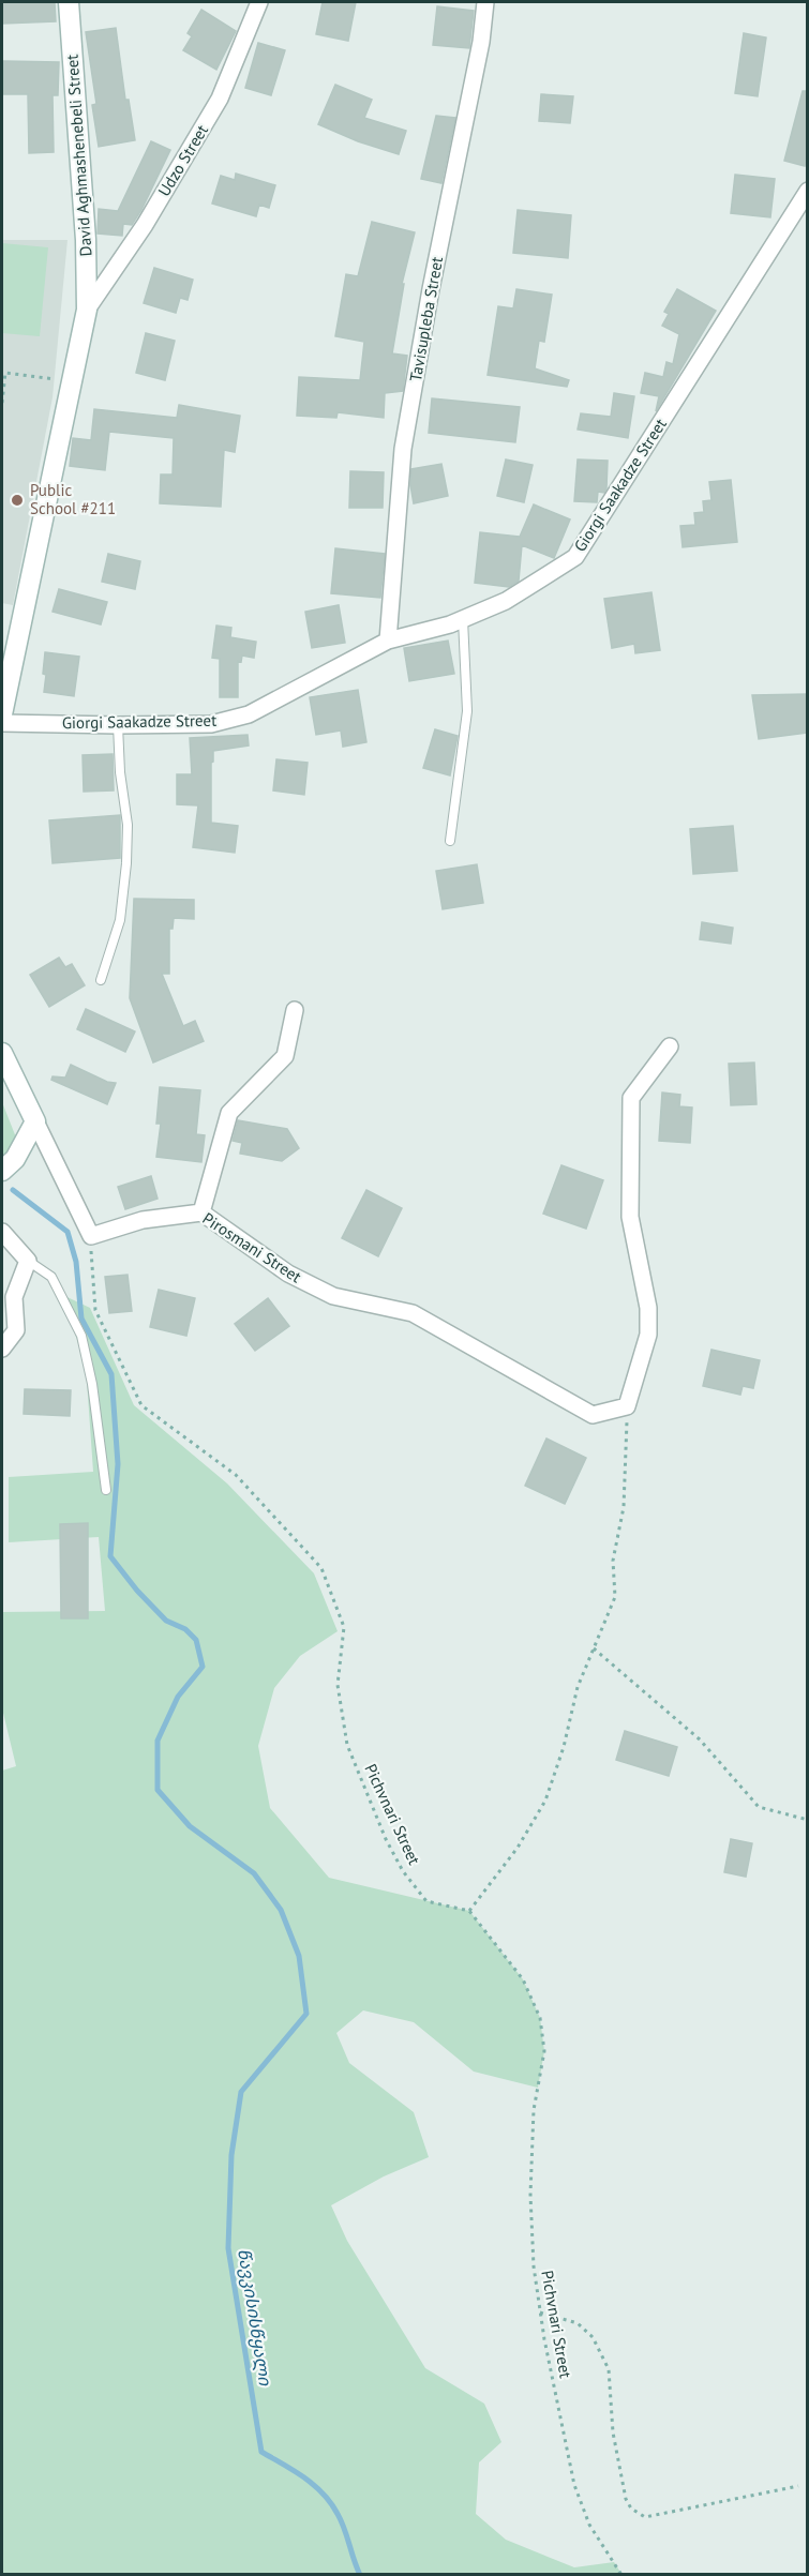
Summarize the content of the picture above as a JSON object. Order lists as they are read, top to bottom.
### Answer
{
  "streets": {
    "street": [
      "David Aghmashenebeli Street",
      "Udzo Street",
      "Tavisupleba Street",
      "Giorgi Saakadze Street",
      "Pirosmani Street"
    ],
    "path": ["Pichvnari Street"]
  },
  "crossings": [
    ["David Aghmashenebeli Street", "Udzo Street"],
    ["Tavisupleba Street", "Giorgi Saakadze Street"],
    ["Pirosmani Street", "Pichvnari Street"]
  ],
  "water": ["წავკისისწყალი"],
  "places": ["Public School #211"]
}
